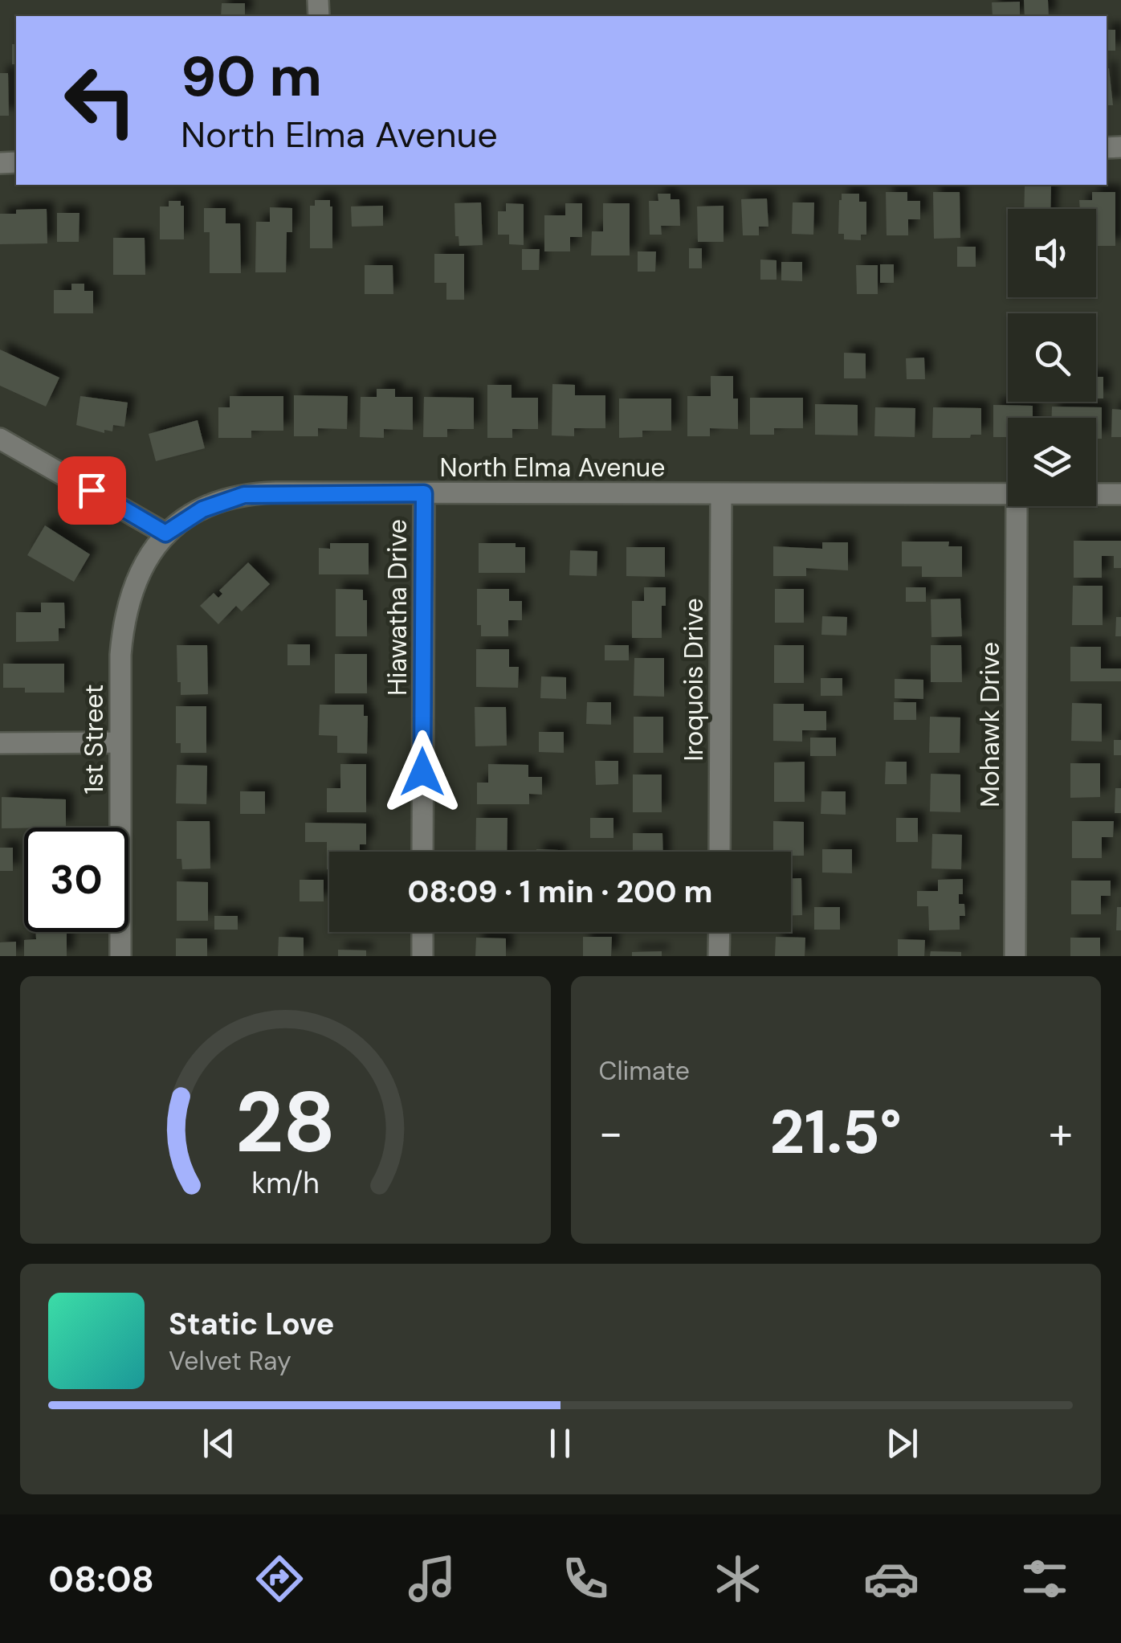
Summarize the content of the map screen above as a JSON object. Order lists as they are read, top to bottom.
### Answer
{
  "streets": {
    "street": [
      "North Elma Avenue",
      "Hiawatha Drive",
      "Iroquois Drive",
      "Mohawk Drive",
      "1st Street"
    ]
  },
  "crossings": [
    ["North Elma Avenue", "Hiawatha Drive"],
    ["North Elma Avenue", "Iroquois Drive"],
    ["North Elma Avenue", "1st Street"]
  ],
  "page": {
    "turn": ["90 m", "North Elma Avenue"],
    "limit": "30",
    "trip": "08:09 · 1 min · 200 m",
    "tile": "Climate",
    "heat": ["−", "21.5°", "+"],
    "song": ["Static Love", "Velvet Ray"],
    "tabs": "08:08",
    "gauge": ["28", "km/h"]
  }
}
